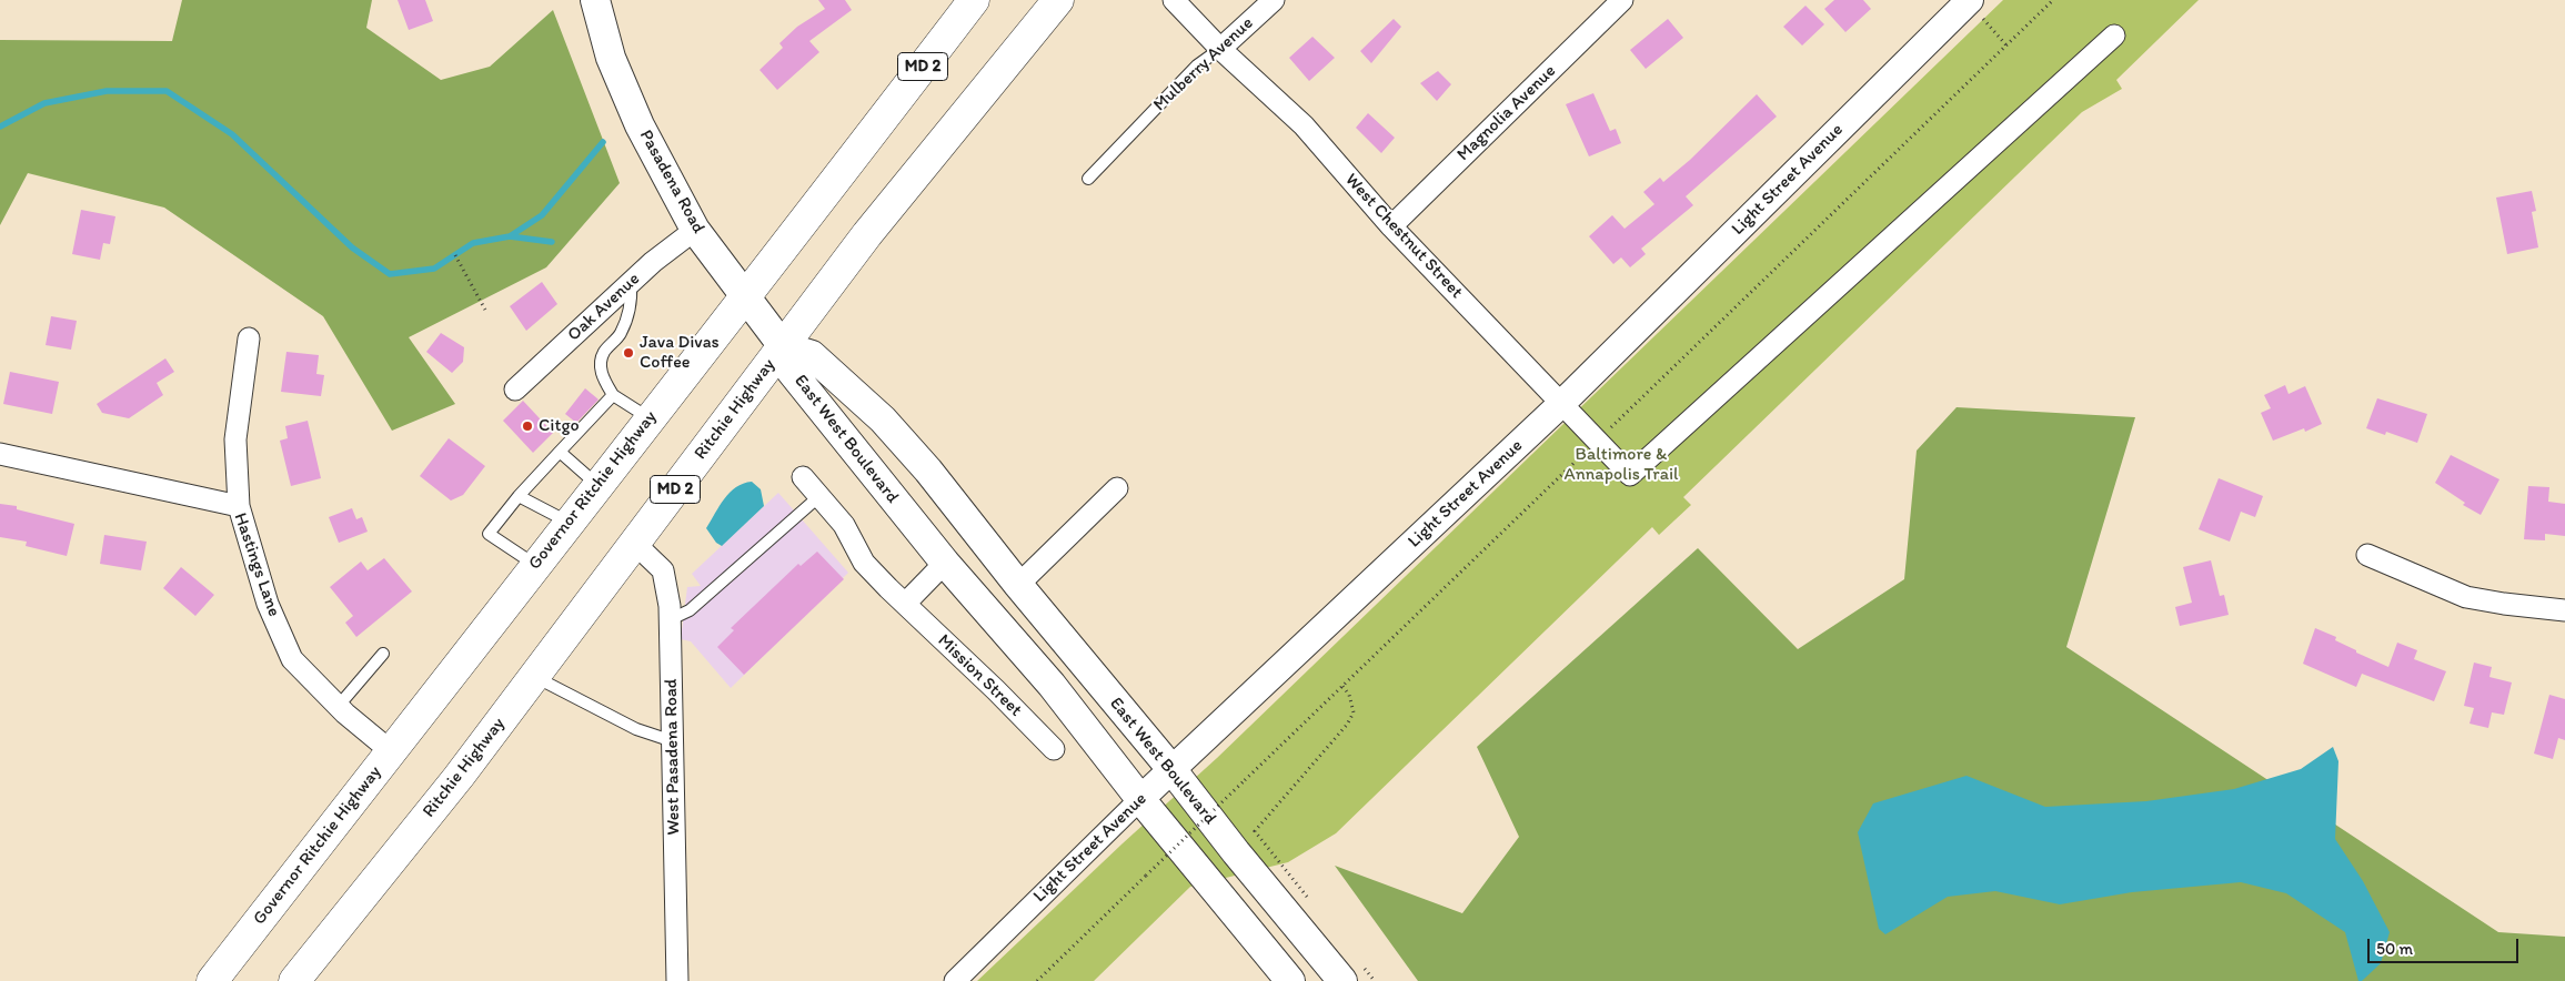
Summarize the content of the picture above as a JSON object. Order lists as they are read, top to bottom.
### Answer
{
  "streets": {
    "highway": ["MD 2", "Ritchie Highway", "Governor Ritchie Highway"],
    "main road": ["Pasadena Road", "East West Boulevard"],
    "street": [
      "Mulberry Avenue",
      "Magnolia Avenue",
      "Light Street Avenue",
      "West Chestnut Street",
      "Oak Avenue",
      "Hastings Lane",
      "Mission Street",
      "West Pasadena Road"
    ]
  },
  "crossings": [
    ["Mulberry Avenue", "West Chestnut Street"],
    ["Magnolia Avenue", "West Chestnut Street"],
    ["Light Street Avenue", "West Chestnut Street"],
    ["Light Street Avenue", "East West Boulevard"],
    ["Pasadena Road", "Oak Avenue"],
    ["Pasadena Road", "Ritchie Highway"],
    ["Pasadena Road", "East West Boulevard"],
    ["Pasadena Road", "Governor Ritchie Highway"],
    ["Ritchie Highway", "East West Boulevard"],
    ["Ritchie Highway", "West Pasadena Road"],
    ["Governor Ritchie Highway", "Hastings Lane"]
  ],
  "parks": ["Baltimore & Annapolis Trail"],
  "places": ["Java Divas Coffee", "Citgo"],
  "scale_bar": "50 m"
}
